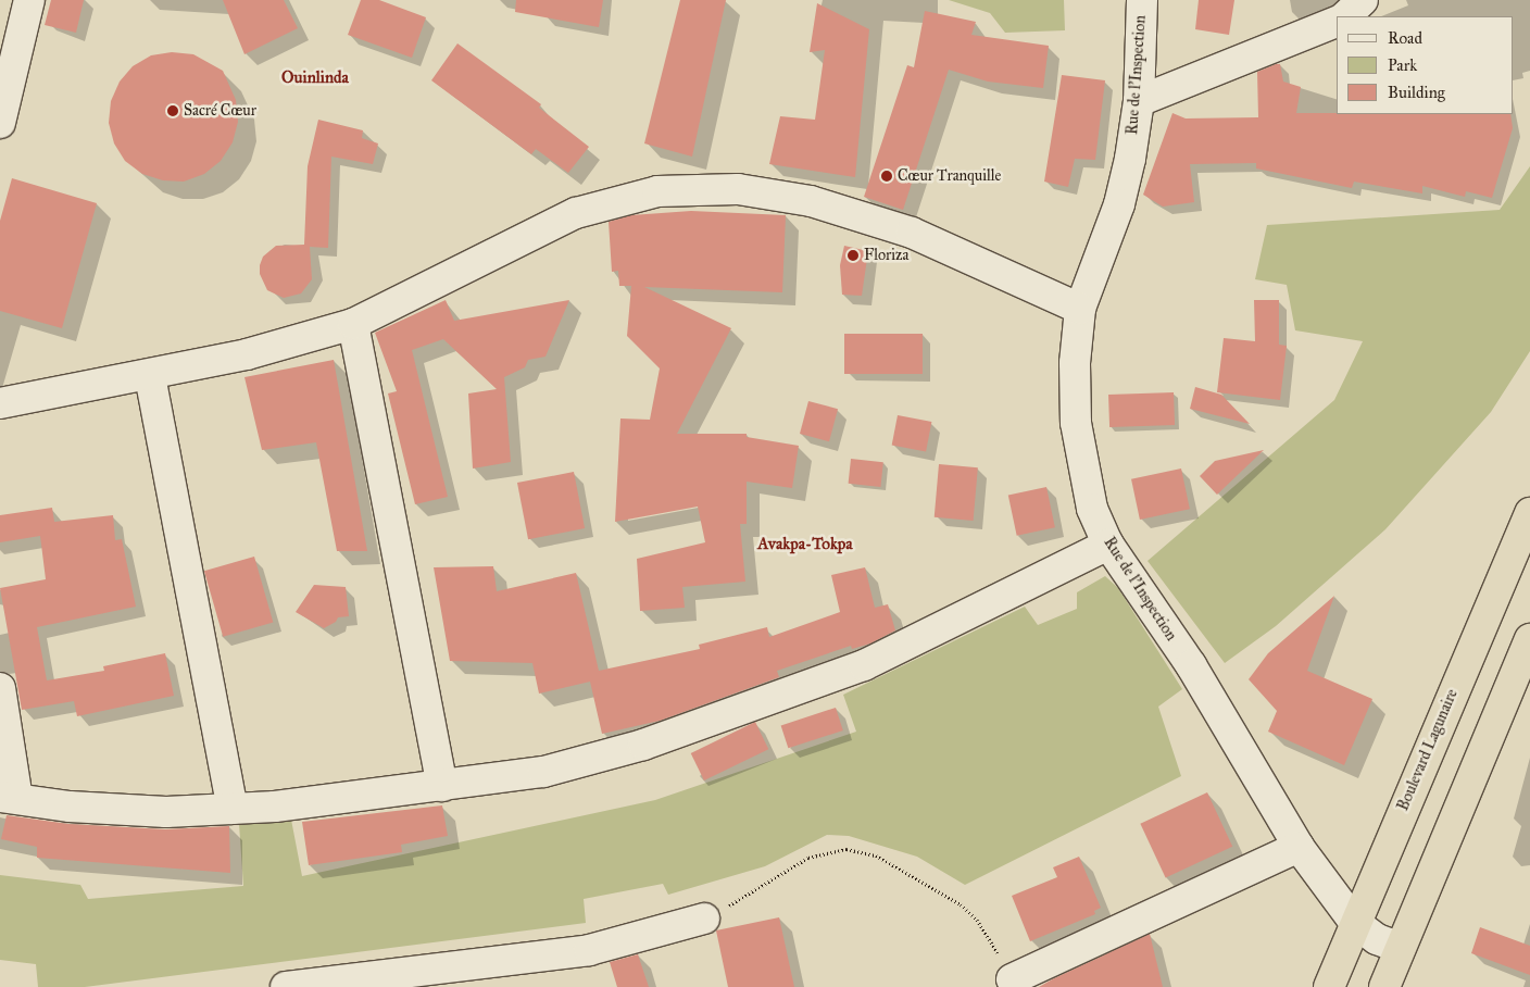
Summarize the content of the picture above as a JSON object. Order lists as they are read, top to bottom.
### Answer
{
  "streets": {
    "highway": ["Boulevard Lagunaire"],
    "street": ["Rue de l'Inspection"]
  },
  "crossings": [
    ["Rue de l'Inspection", "Boulevard Lagunaire"]
  ],
  "districts": ["Ouinlinda", "Avakpa-Tokpa"],
  "places": ["Sacré Cœur", "Cœur Tranquille", "Floriza"],
  "legend": ["Road", "Park", "Building"]
}
